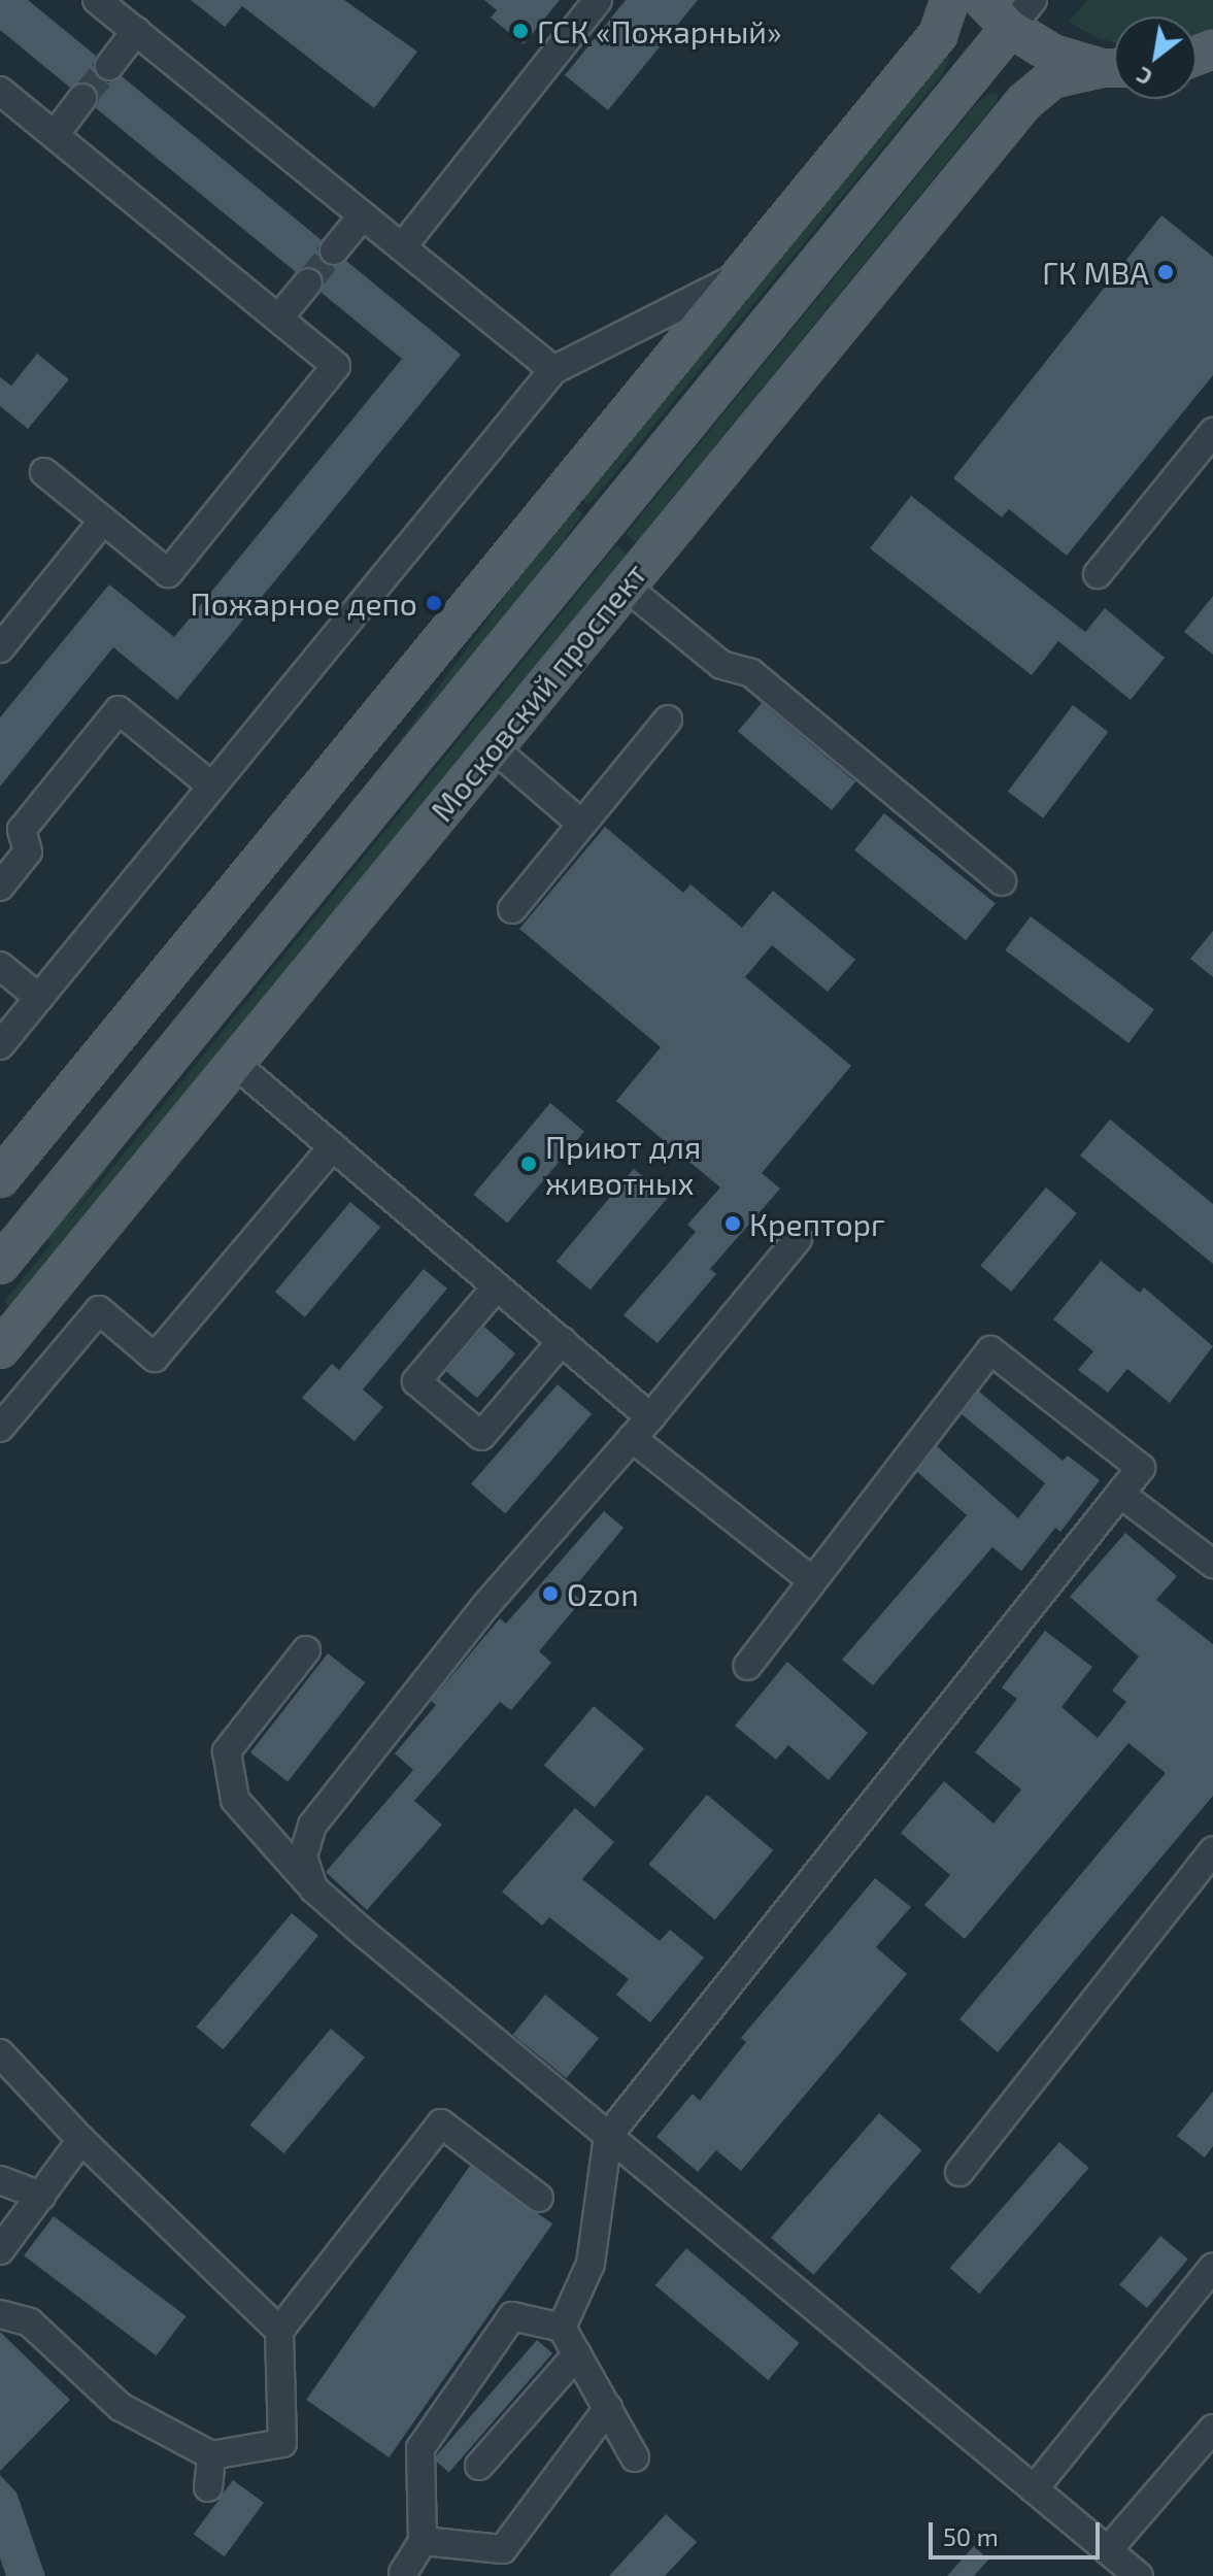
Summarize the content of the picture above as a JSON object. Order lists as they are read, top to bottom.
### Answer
{
  "streets": {
    "main road": ["Московский проспект"]
  },
  "places": [
    "ГСК «Пожарный»",
    "ГК МВА",
    "Пожарное депо",
    "Приют для животных",
    "Крепторг",
    "Ozon"
  ],
  "scale_bar": "50 m",
  "north": "bottom left"
}
